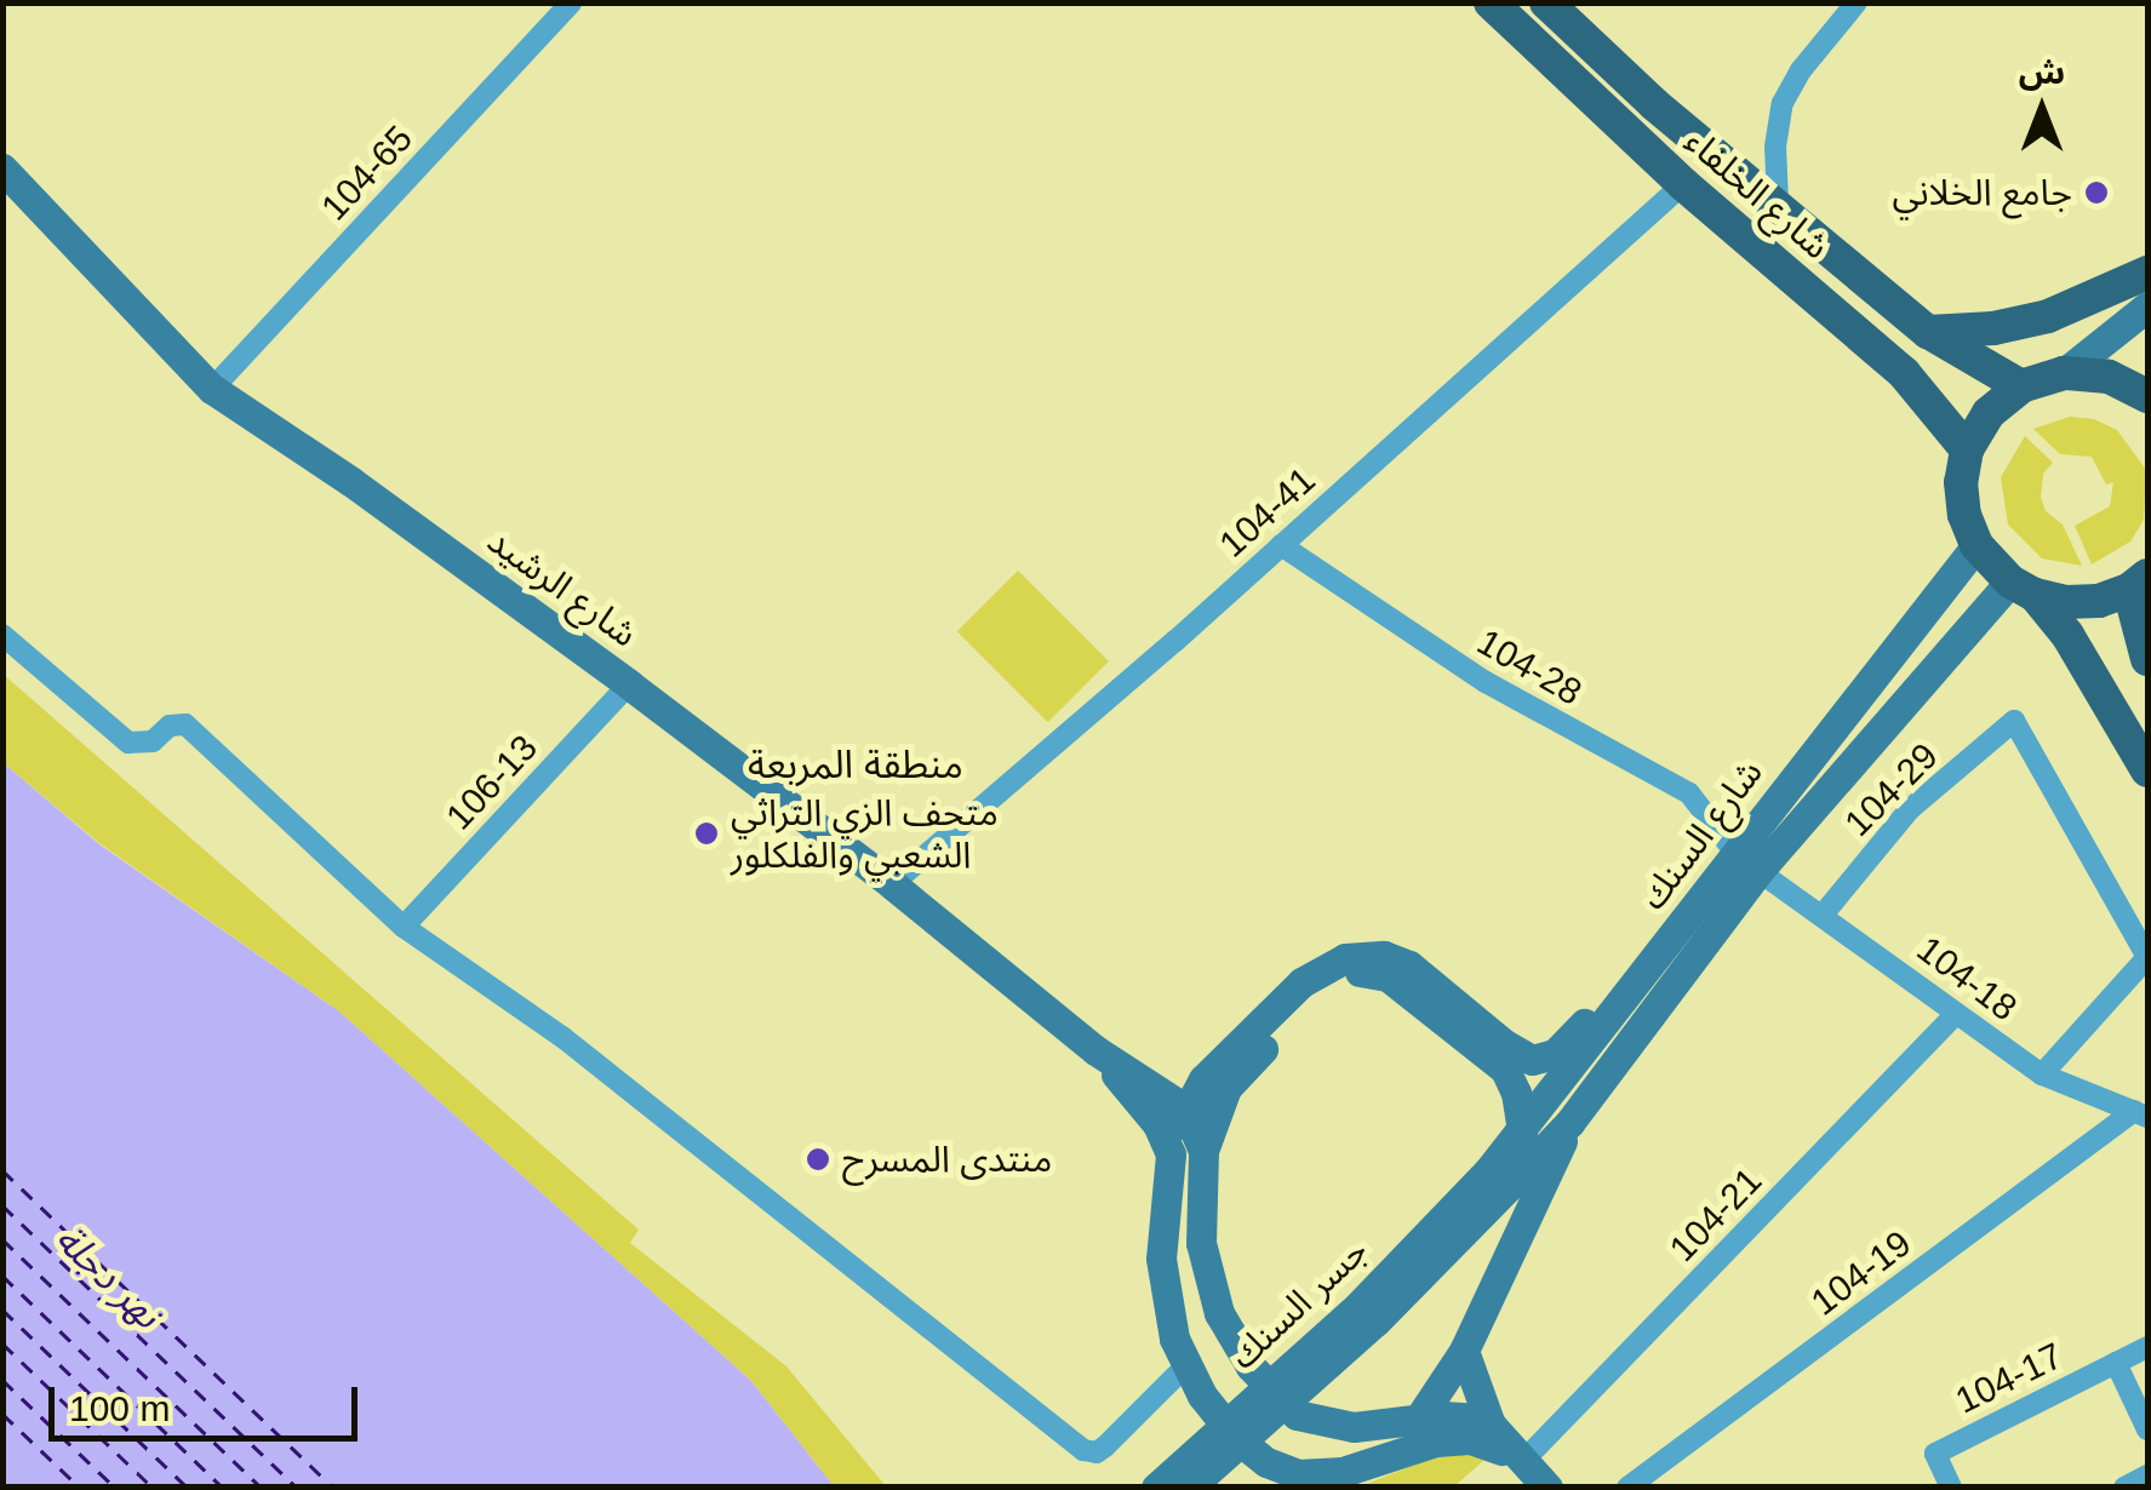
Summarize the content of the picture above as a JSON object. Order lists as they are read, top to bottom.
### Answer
{
  "streets": {
    "main road": [
      "شارع الخلفاء",
      "شارع الرشيد",
      "شارع السنك",
      "جسر السنك"
    ],
    "street": [
      "104-65",
      "104-41",
      "104-28",
      "106-13",
      "104-29",
      "104-18",
      "104-21",
      "104-19",
      "104-17"
    ]
  },
  "crossings": [
    ["104-65", "شارع الرشيد"],
    ["شارع الخلفاء", "104-41"],
    ["104-41", "شارع الرشيد"],
    ["104-41", "104-28"],
    ["شارع الرشيد", "106-13"],
    ["104-28", "شارع السنك"],
    ["104-28", "104-18"],
    ["104-29", "104-18"],
    ["شارع السنك", "104-18"],
    ["شارع السنك", "جسر السنك"],
    ["104-18", "104-21"],
    ["104-18", "104-19"]
  ],
  "districts": ["منطقة المربعة"],
  "water": ["نهر دجلة"],
  "places": ["جامع الخلاني", "متحف الزي التراثي الشعبي والفلكلور", "منتدى المسرح"],
  "scale_bar": "100 m",
  "north": "top"
}
